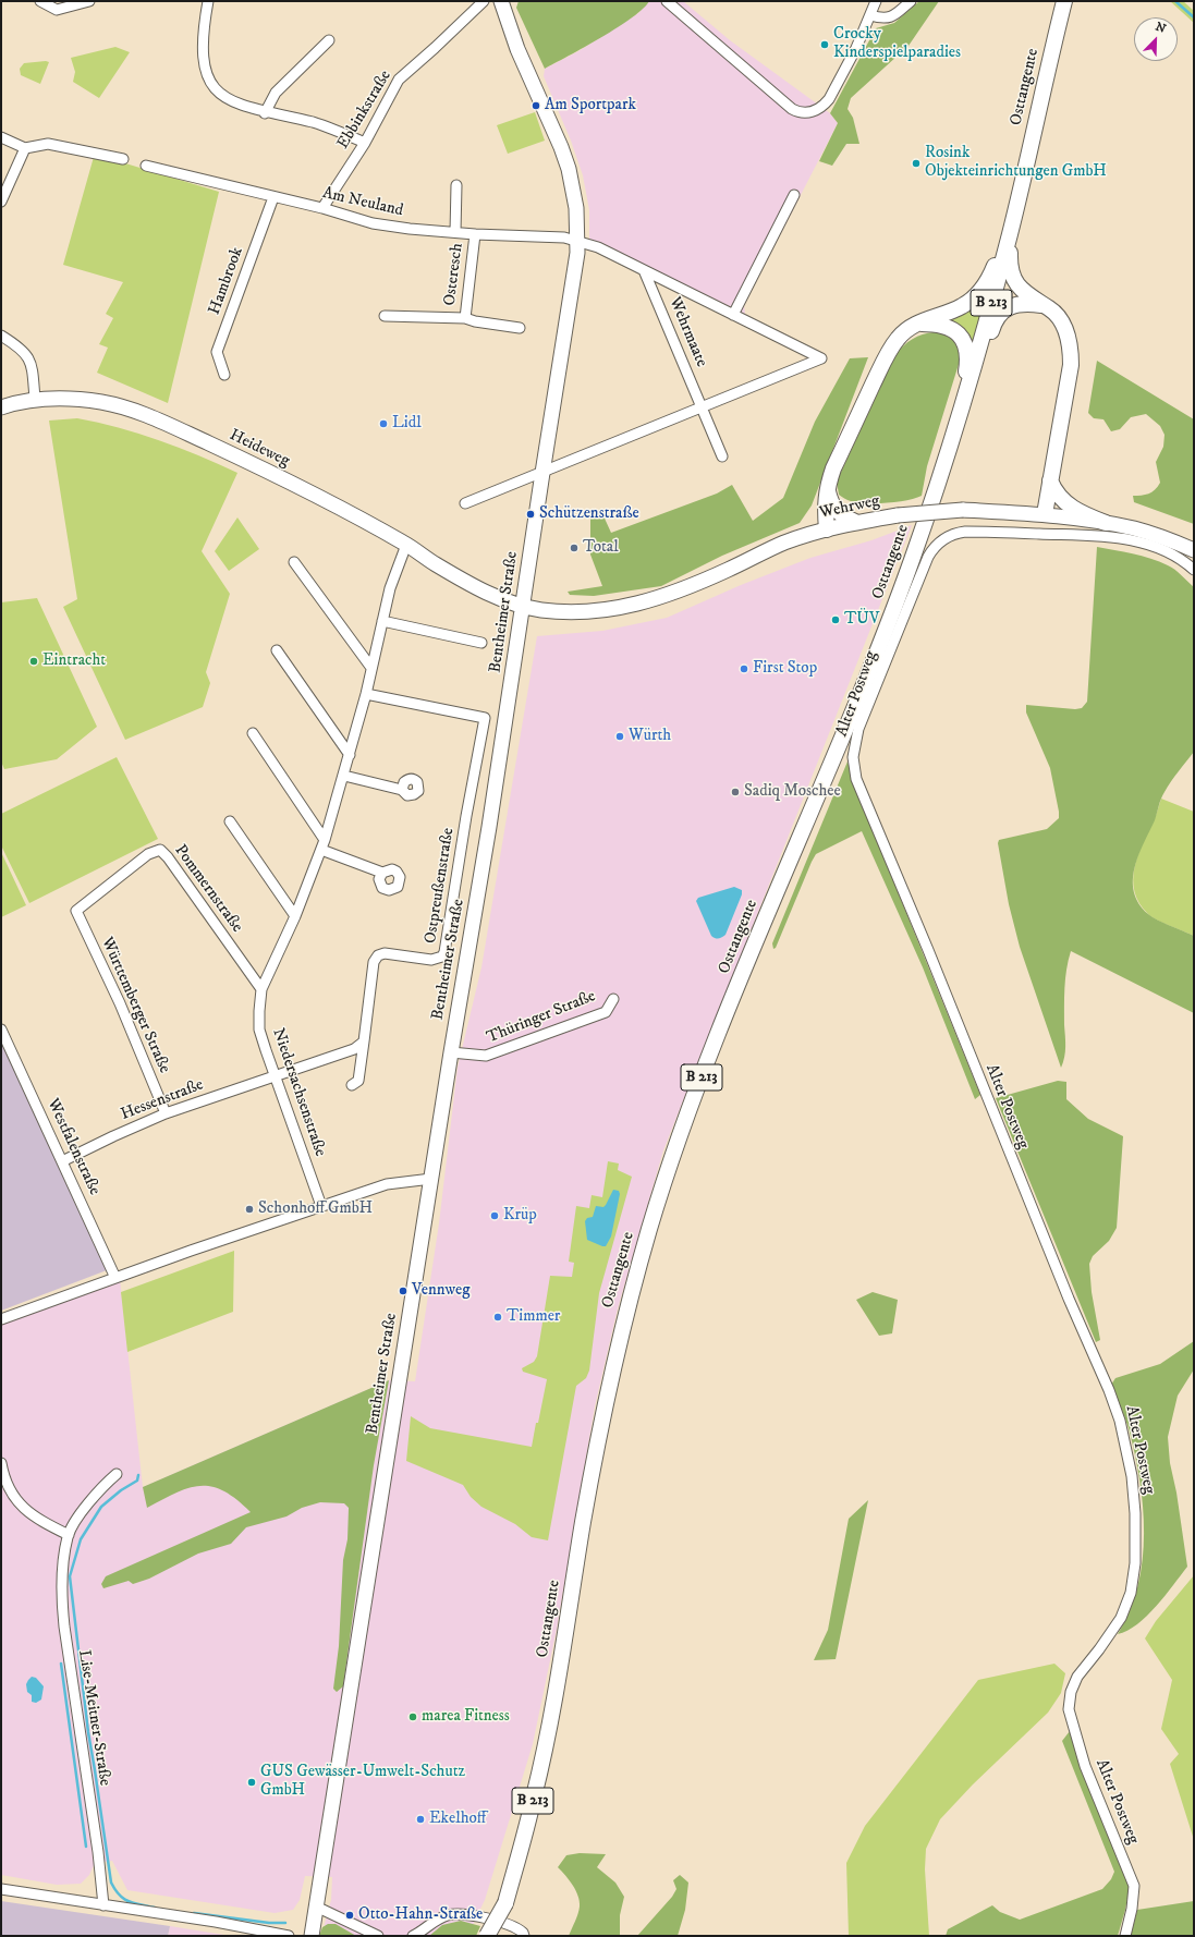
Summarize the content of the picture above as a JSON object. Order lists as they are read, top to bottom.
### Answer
{
  "streets": {
    "main road": ["Osttangente", "B 213"],
    "street": [
      "Ebbinkstraße",
      "Am Neuland",
      "Osteresch",
      "Hambrook",
      "Wehrmaate",
      "Heideweg",
      "Wehrweg",
      "Bentheimer Straße",
      "Alter Postweg",
      "Ostpreußenstraße",
      "Pommernstraße",
      "Württemberger Straße",
      "Thüringer Straße",
      "Niedersachsenstraße",
      "Hessenstraße",
      "Westfalenstraße",
      "Lise-Meitner-Straße"
    ]
  },
  "crossings": [
    ["Osttangente", "B 213"],
    ["Ebbinkstraße", "Am Neuland"],
    ["Am Neuland", "Osteresch"],
    ["Am Neuland", "Hambrook"],
    ["Am Neuland", "Wehrmaate"],
    ["Am Neuland", "Bentheimer Straße"],
    ["Wehrmaate", "Bentheimer Straße"],
    ["Heideweg", "Wehrweg"],
    ["Heideweg", "Bentheimer Straße"],
    ["Heideweg", "Niedersachsenstraße"],
    ["Wehrweg", "Bentheimer Straße"],
    ["Bentheimer Straße", "Thüringer Straße"],
    ["Ostpreußenstraße", "Niedersachsenstraße"],
    ["Pommernstraße", "Württemberger Straße"],
    ["Pommernstraße", "Niedersachsenstraße"],
    ["Württemberger Straße", "Hessenstraße"],
    ["Niedersachsenstraße", "Hessenstraße"],
    ["Hessenstraße", "Westfalenstraße"]
  ],
  "places": [
    "Crocky Kinderspielparadies",
    "Am Sportpark",
    "Rosink Objekteinrichtungen GmbH",
    "Lidl",
    "Schützenstraße",
    "Total",
    "TÜV",
    "Eintracht",
    "First Stop",
    "Würth",
    "Sadiq Moschee",
    "Schonhoff GmbH",
    "Krüp",
    "Vennweg",
    "Timmer",
    "marea Fitness",
    "GUS Gewässer-Umwelt-Schutz GmbH",
    "Ekelhoff",
    "Otto-Hahn-Straße"
  ],
  "north": "top right"
}
